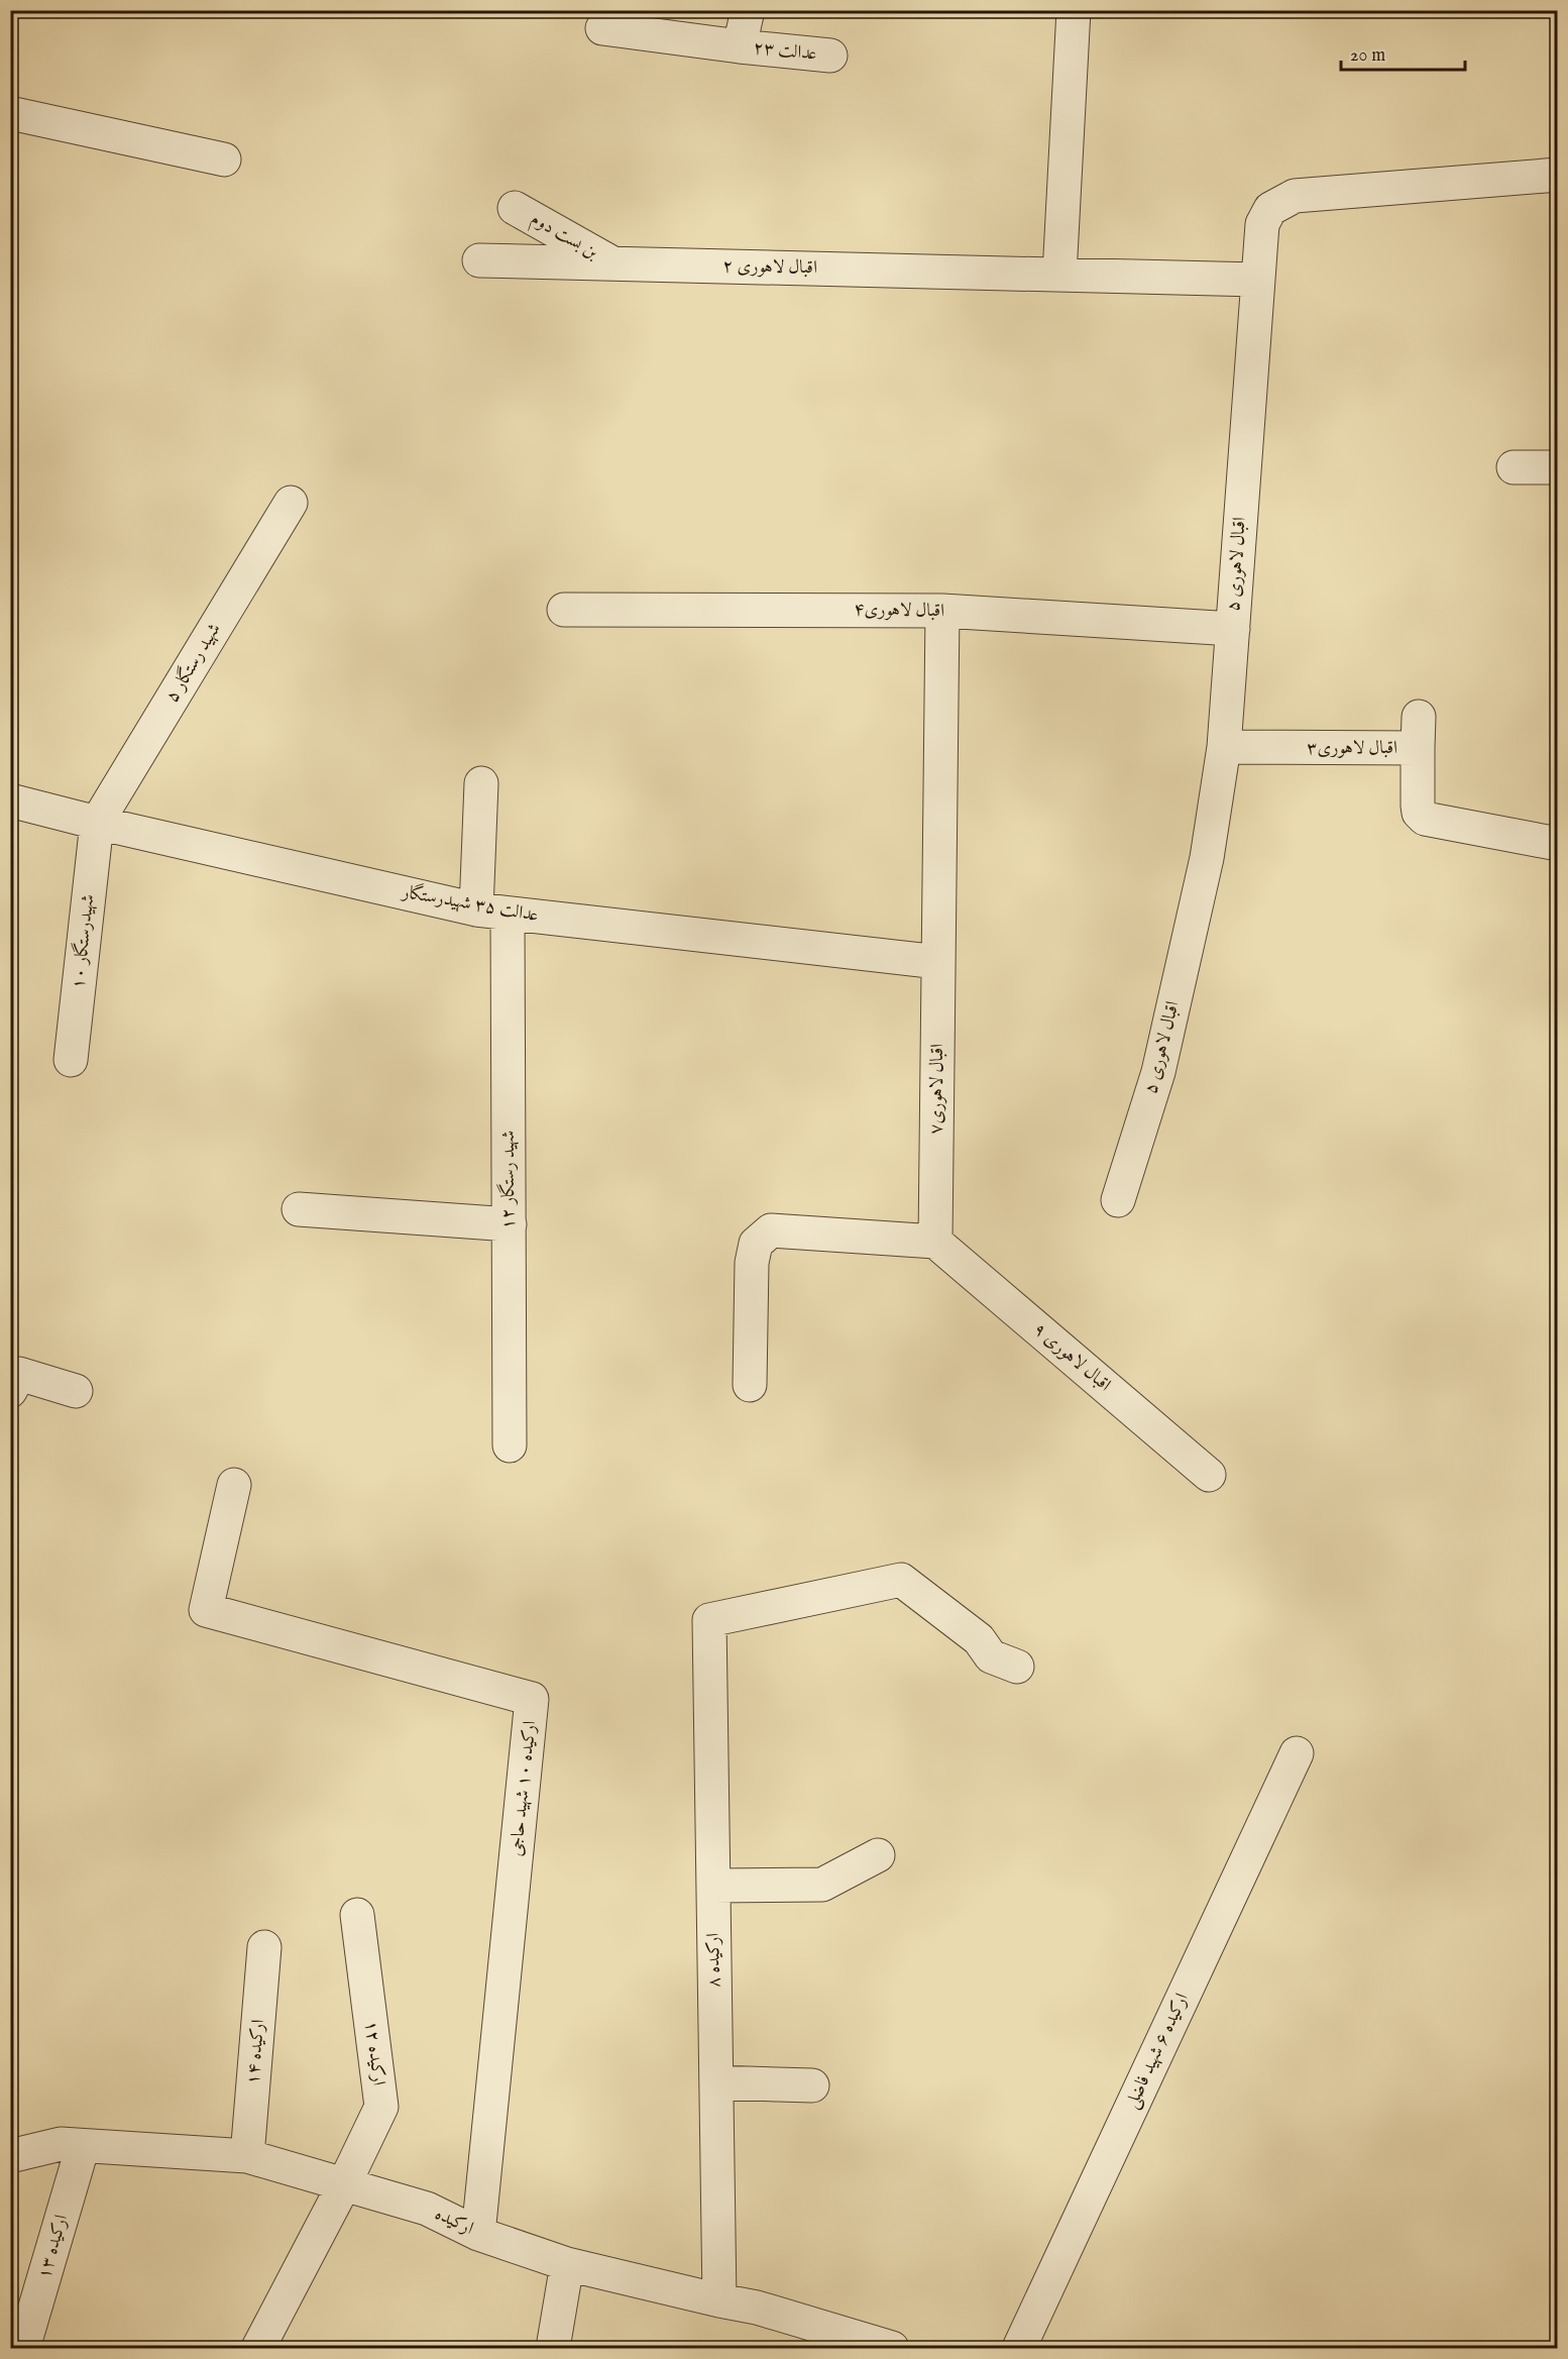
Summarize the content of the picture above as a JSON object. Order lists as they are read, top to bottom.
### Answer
{
  "streets": {
    "street": [
      "عدالت ۲۳",
      "بن بست دوم",
      "اقبال لاهوری ۲",
      "اقبال لاهوری ۵",
      "اقبال لاهوری۴",
      "شهید رستگار ۵",
      "اقبال لاهوری۳",
      "عدالت ۳۵ شهیدرستگار",
      "شهیدرستگار ۱۰",
      "اقبال لاهوری۷",
      "شهید رستگار ۱۲",
      "اقبال لاهوری ۹",
      "ارکیده ۱۰ شهید حاجی",
      "ارکیده ۸",
      "ارکیده ۶ شهید فاضلی",
      "ارکیده ۱۴",
      "ارکیده ۱۲",
      "ارکیده",
      "ارکیده ۱۳"
    ]
  },
  "crossings": [
    ["بن بست دوم", "اقبال لاهوری ۲"],
    ["اقبال لاهوری ۲", "اقبال لاهوری ۵"],
    ["اقبال لاهوری ۵", "اقبال لاهوری۴"],
    ["اقبال لاهوری ۵", "اقبال لاهوری۳"],
    ["اقبال لاهوری۴", "اقبال لاهوری۷"],
    ["شهید رستگار ۵", "عدالت ۳۵ شهیدرستگار"],
    ["شهید رستگار ۵", "شهیدرستگار ۱۰"],
    ["عدالت ۳۵ شهیدرستگار", "شهیدرستگار ۱۰"],
    ["عدالت ۳۵ شهیدرستگار", "اقبال لاهوری۷"],
    ["عدالت ۳۵ شهیدرستگار", "شهید رستگار ۱۲"],
    ["اقبال لاهوری۷", "اقبال لاهوری ۹"],
    ["ارکیده ۱۰ شهید حاجی", "ارکیده"],
    ["ارکیده ۸", "ارکیده"],
    ["ارکیده ۱۴", "ارکیده"],
    ["ارکیده ۱۲", "ارکیده"],
    ["ارکیده", "ارکیده ۱۳"]
  ],
  "scale_bar": "20 m"
}
